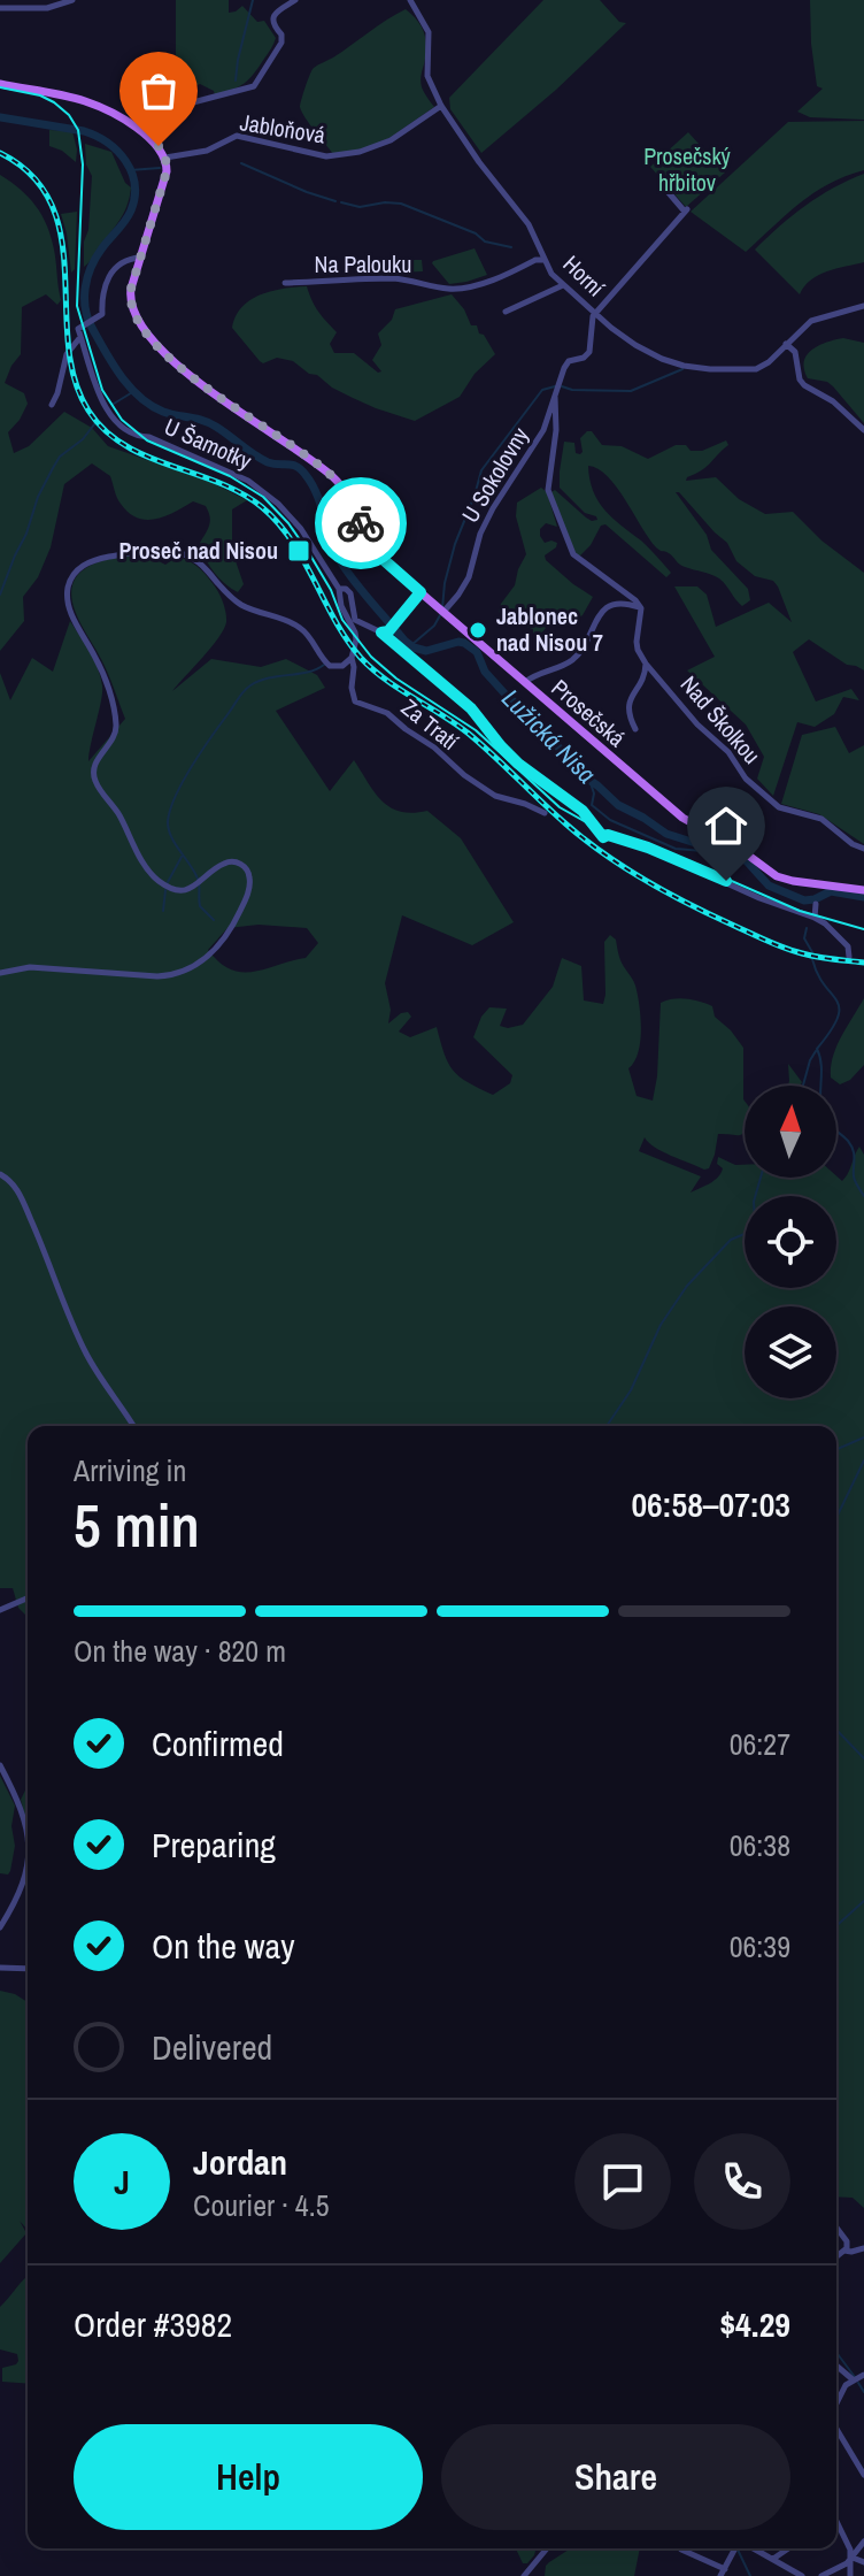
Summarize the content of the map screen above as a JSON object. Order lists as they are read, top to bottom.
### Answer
{
  "streets": {
    "main road": ["Prosečská"],
    "street": [
      "Jabloňová",
      "Na Palouku",
      "Horní",
      "U Šamotky",
      "U Sokolovny",
      "Nad Školkou",
      "Za Tratí"
    ]
  },
  "crossings": [
    ["Jabloňová", "Horní"],
    ["Jabloňová", "Prosečská"],
    ["Na Palouku", "Horní"],
    ["Horní", "U Sokolovny"],
    ["U Šamotky", "Za Tratí"],
    ["U Sokolovny", "Prosečská"]
  ],
  "water": ["Lužická Nisa"],
  "parks": ["Prosečský hřbitov"],
  "places": {
    "transit": ["Proseč nad Nisou"],
    "other": ["Jablonec nad Nisou 7"]
  },
  "north": "top",
  "page": {
    "heading": ["5 min", "Arriving in", "06:58–07:03"],
    "panel": [
      "Jordan",
      "Courier · 4.5",
      "Order #3982",
      "$4.29"
    ],
    "bar": "On the way · 820 m",
    "list": [
      ["Confirmed", "06:27"],
      ["Preparing", "06:38"],
      ["On the way", "06:39"],
      "Delivered"
    ],
    "round": "J",
    "buttons": ["Help", "Share"]
  }
}
